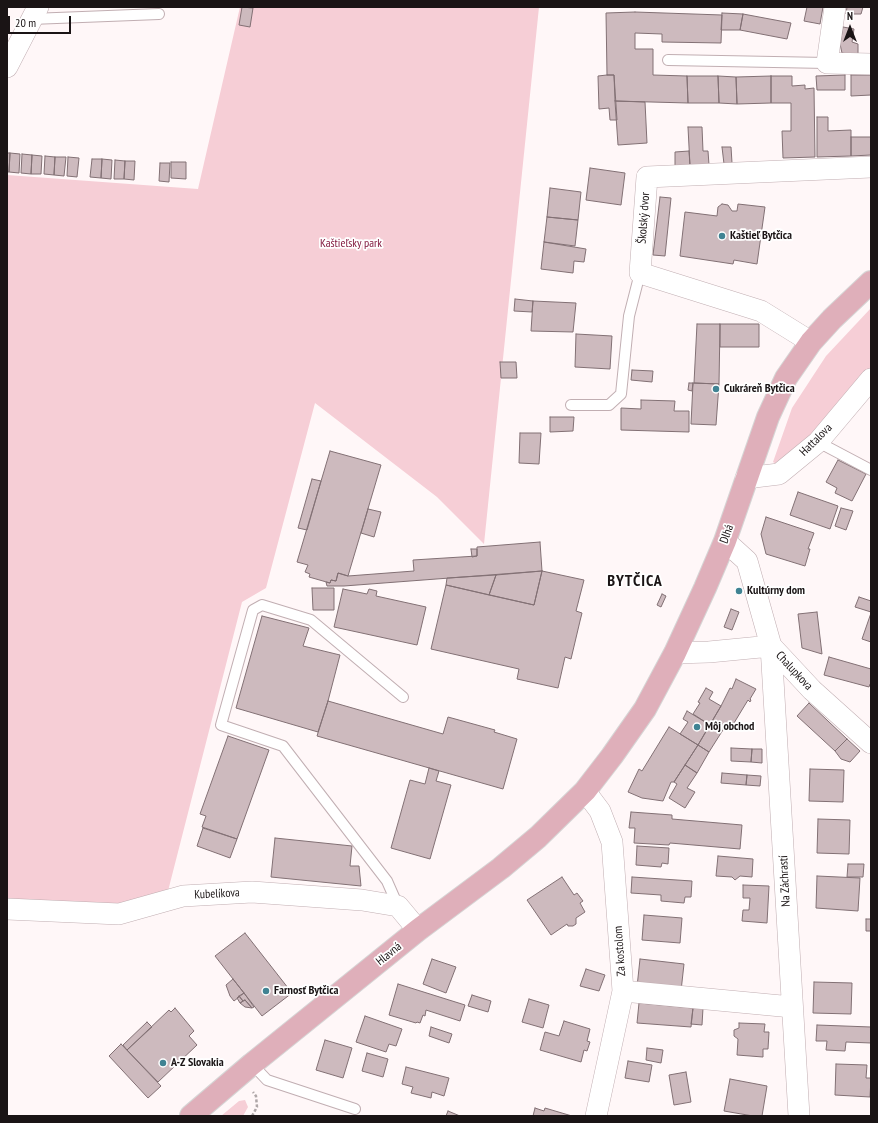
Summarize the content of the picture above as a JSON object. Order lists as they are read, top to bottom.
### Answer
{
  "streets": {
    "main road": ["Dlhá", "Hlavná"],
    "street": [
      "Školský dvor",
      "Hattalova",
      "Chalupkova",
      "Na Záchrastí",
      "Kubelíkova",
      "Za kostolom"
    ]
  },
  "crossings": [
    ["Hattalova", "Dlhá"],
    ["Dlhá", "Chalupkova"],
    ["Dlhá", "Na Záchrastí"],
    ["Dlhá", "Za kostolom"],
    ["Dlhá", "Hlavná"],
    ["Chalupkova", "Na Záchrastí"],
    ["Za kostolom", "Hlavná"]
  ],
  "districts": ["BYTČICA"],
  "parks": ["Kaštieľsky park"],
  "places": [
    "Kaštieľ Bytčica",
    "Cukráreň Bytčica",
    "Kultúrny dom",
    "Môj obchod",
    "Farnosť Bytčica",
    "A-Z Slovakia"
  ],
  "scale_bar": "20 m",
  "north": "top"
}
